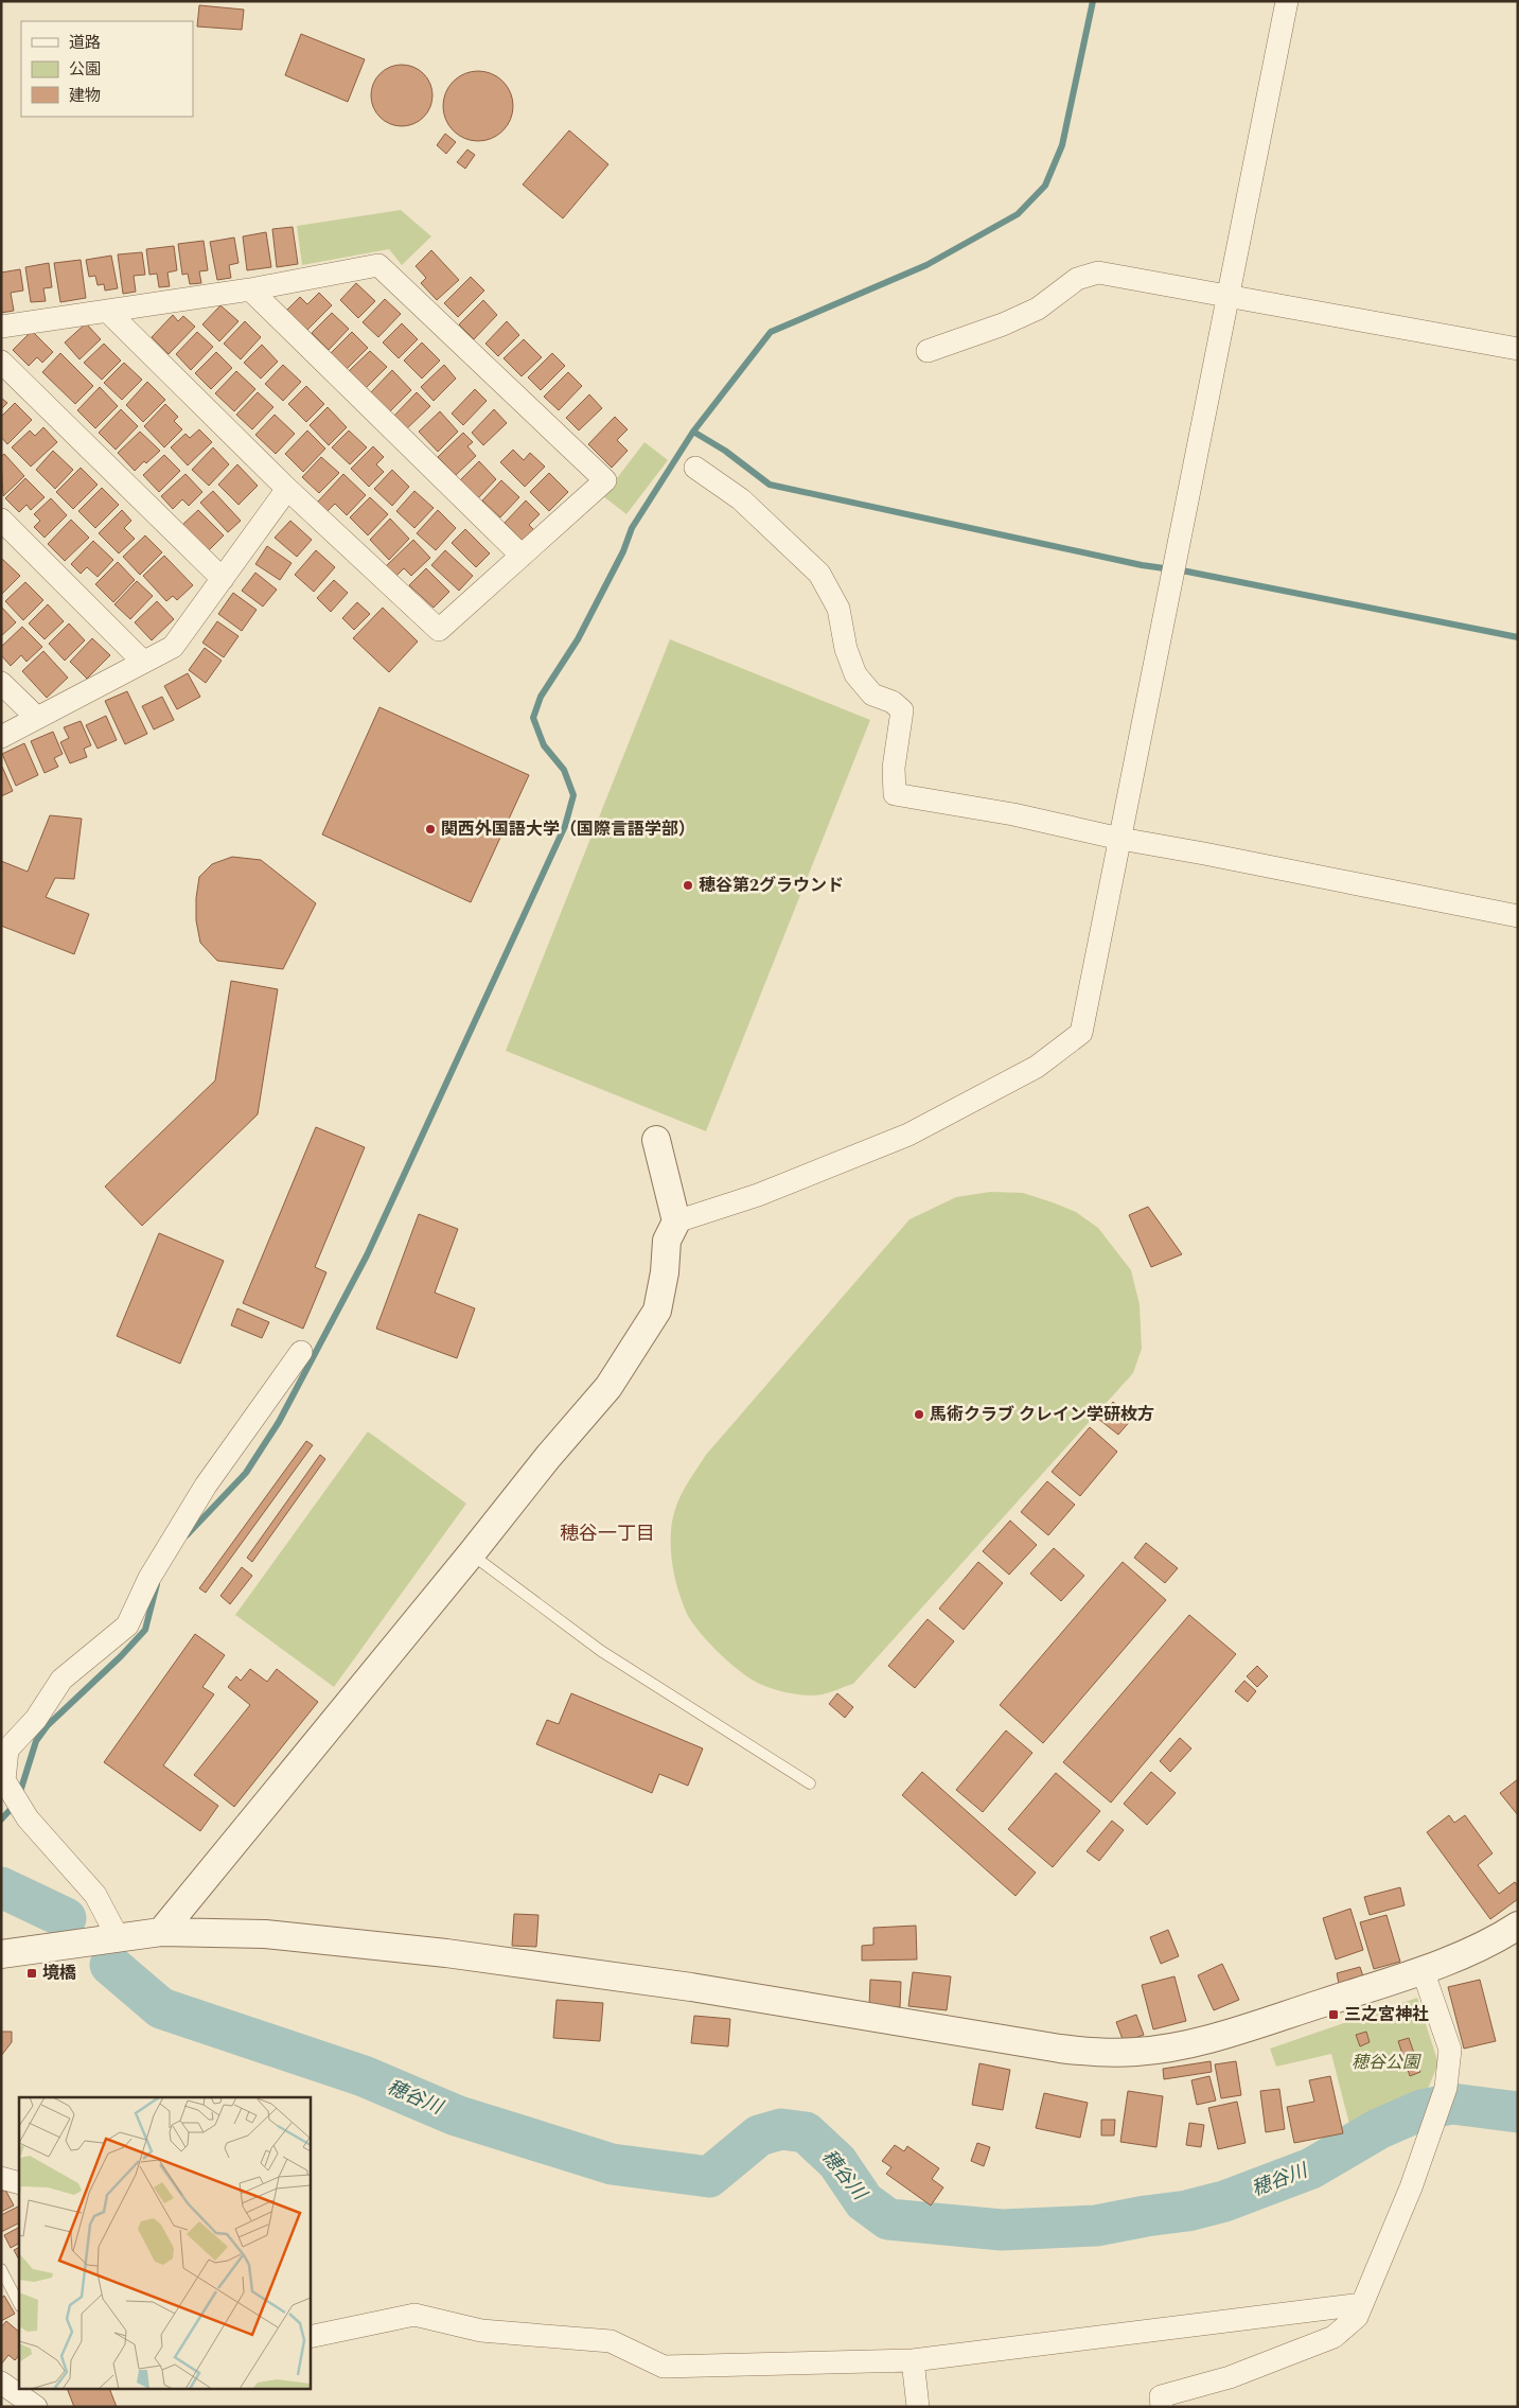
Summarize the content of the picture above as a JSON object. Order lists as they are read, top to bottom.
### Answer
{
  "districts": ["穂谷一丁目"],
  "water": ["穂谷川"],
  "parks": ["穂谷公園"],
  "places": {
    "other": ["関西外国語大学（国際言語学部）", "穂谷第2グラウンド", "馬術クラブ クレイン学研枚方"],
    "transit": ["境橋", "三之宮神社"]
  },
  "legend": ["道路", "公園", "建物"]
}
